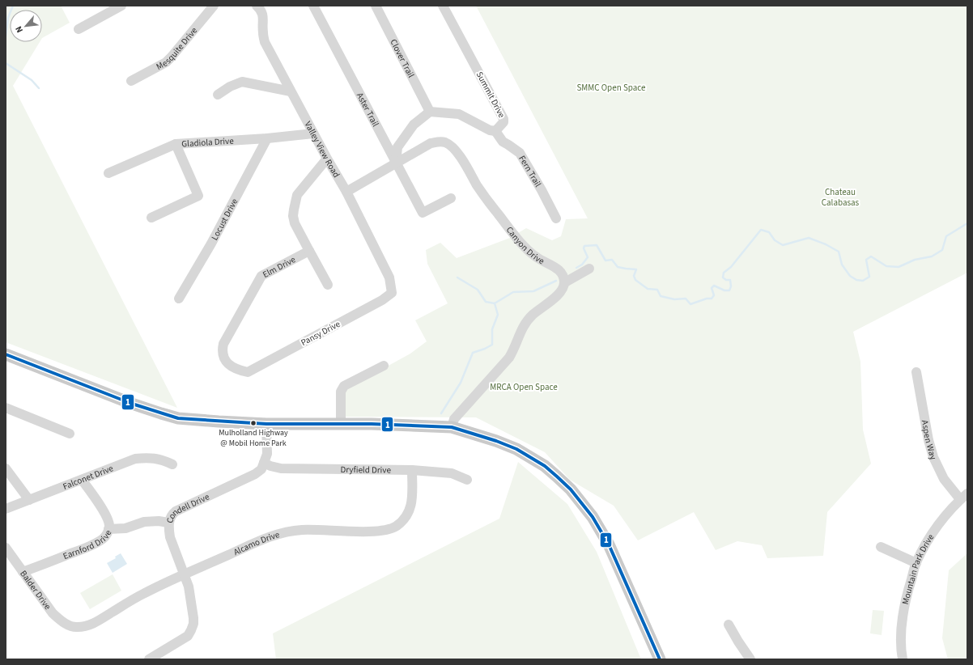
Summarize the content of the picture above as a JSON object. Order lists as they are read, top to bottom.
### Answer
{
  "streets": {
    "street": [
      "Mesquite Drive",
      "Clover Trail",
      "Summit Drive",
      "Aster Trail",
      "Gladiola Drive",
      "Valley View Road",
      "Fern Trail",
      "Locust Drive",
      "Canyon Drive",
      "Elm Drive",
      "Pansy Drive",
      "Aspen Way",
      "Dryfield Drive",
      "Falconet Drive",
      "Condell Drive",
      "Earnford Drive",
      "Alcamo Drive",
      "Mountain Park Drive",
      "Balder Drive"
    ]
  },
  "crossings": [
    ["Clover Trail", "Summit Drive"],
    ["Summit Drive", "Fern Trail"],
    ["Aster Trail", "Canyon Drive"],
    ["Gladiola Drive", "Valley View Road"],
    ["Gladiola Drive", "Locust Drive"],
    ["Valley View Road", "Canyon Drive"],
    ["Valley View Road", "Pansy Drive"],
    ["Elm Drive", "Pansy Drive"],
    ["Aspen Way", "Mountain Park Drive"],
    ["Dryfield Drive", "Condell Drive"],
    ["Dryfield Drive", "Alcamo Drive"],
    ["Condell Drive", "Earnford Drive"],
    ["Condell Drive", "Alcamo Drive"],
    ["Earnford Drive", "Balder Drive"],
    ["Alcamo Drive", "Balder Drive"]
  ],
  "parks": ["SMMC Open Space", "Chateau Calabasas", "MRCA Open Space"],
  "places": ["Mulholland Highway @ Mobil Home Park"],
  "lines": ["transit line 1"],
  "north": "bottom left"
}
